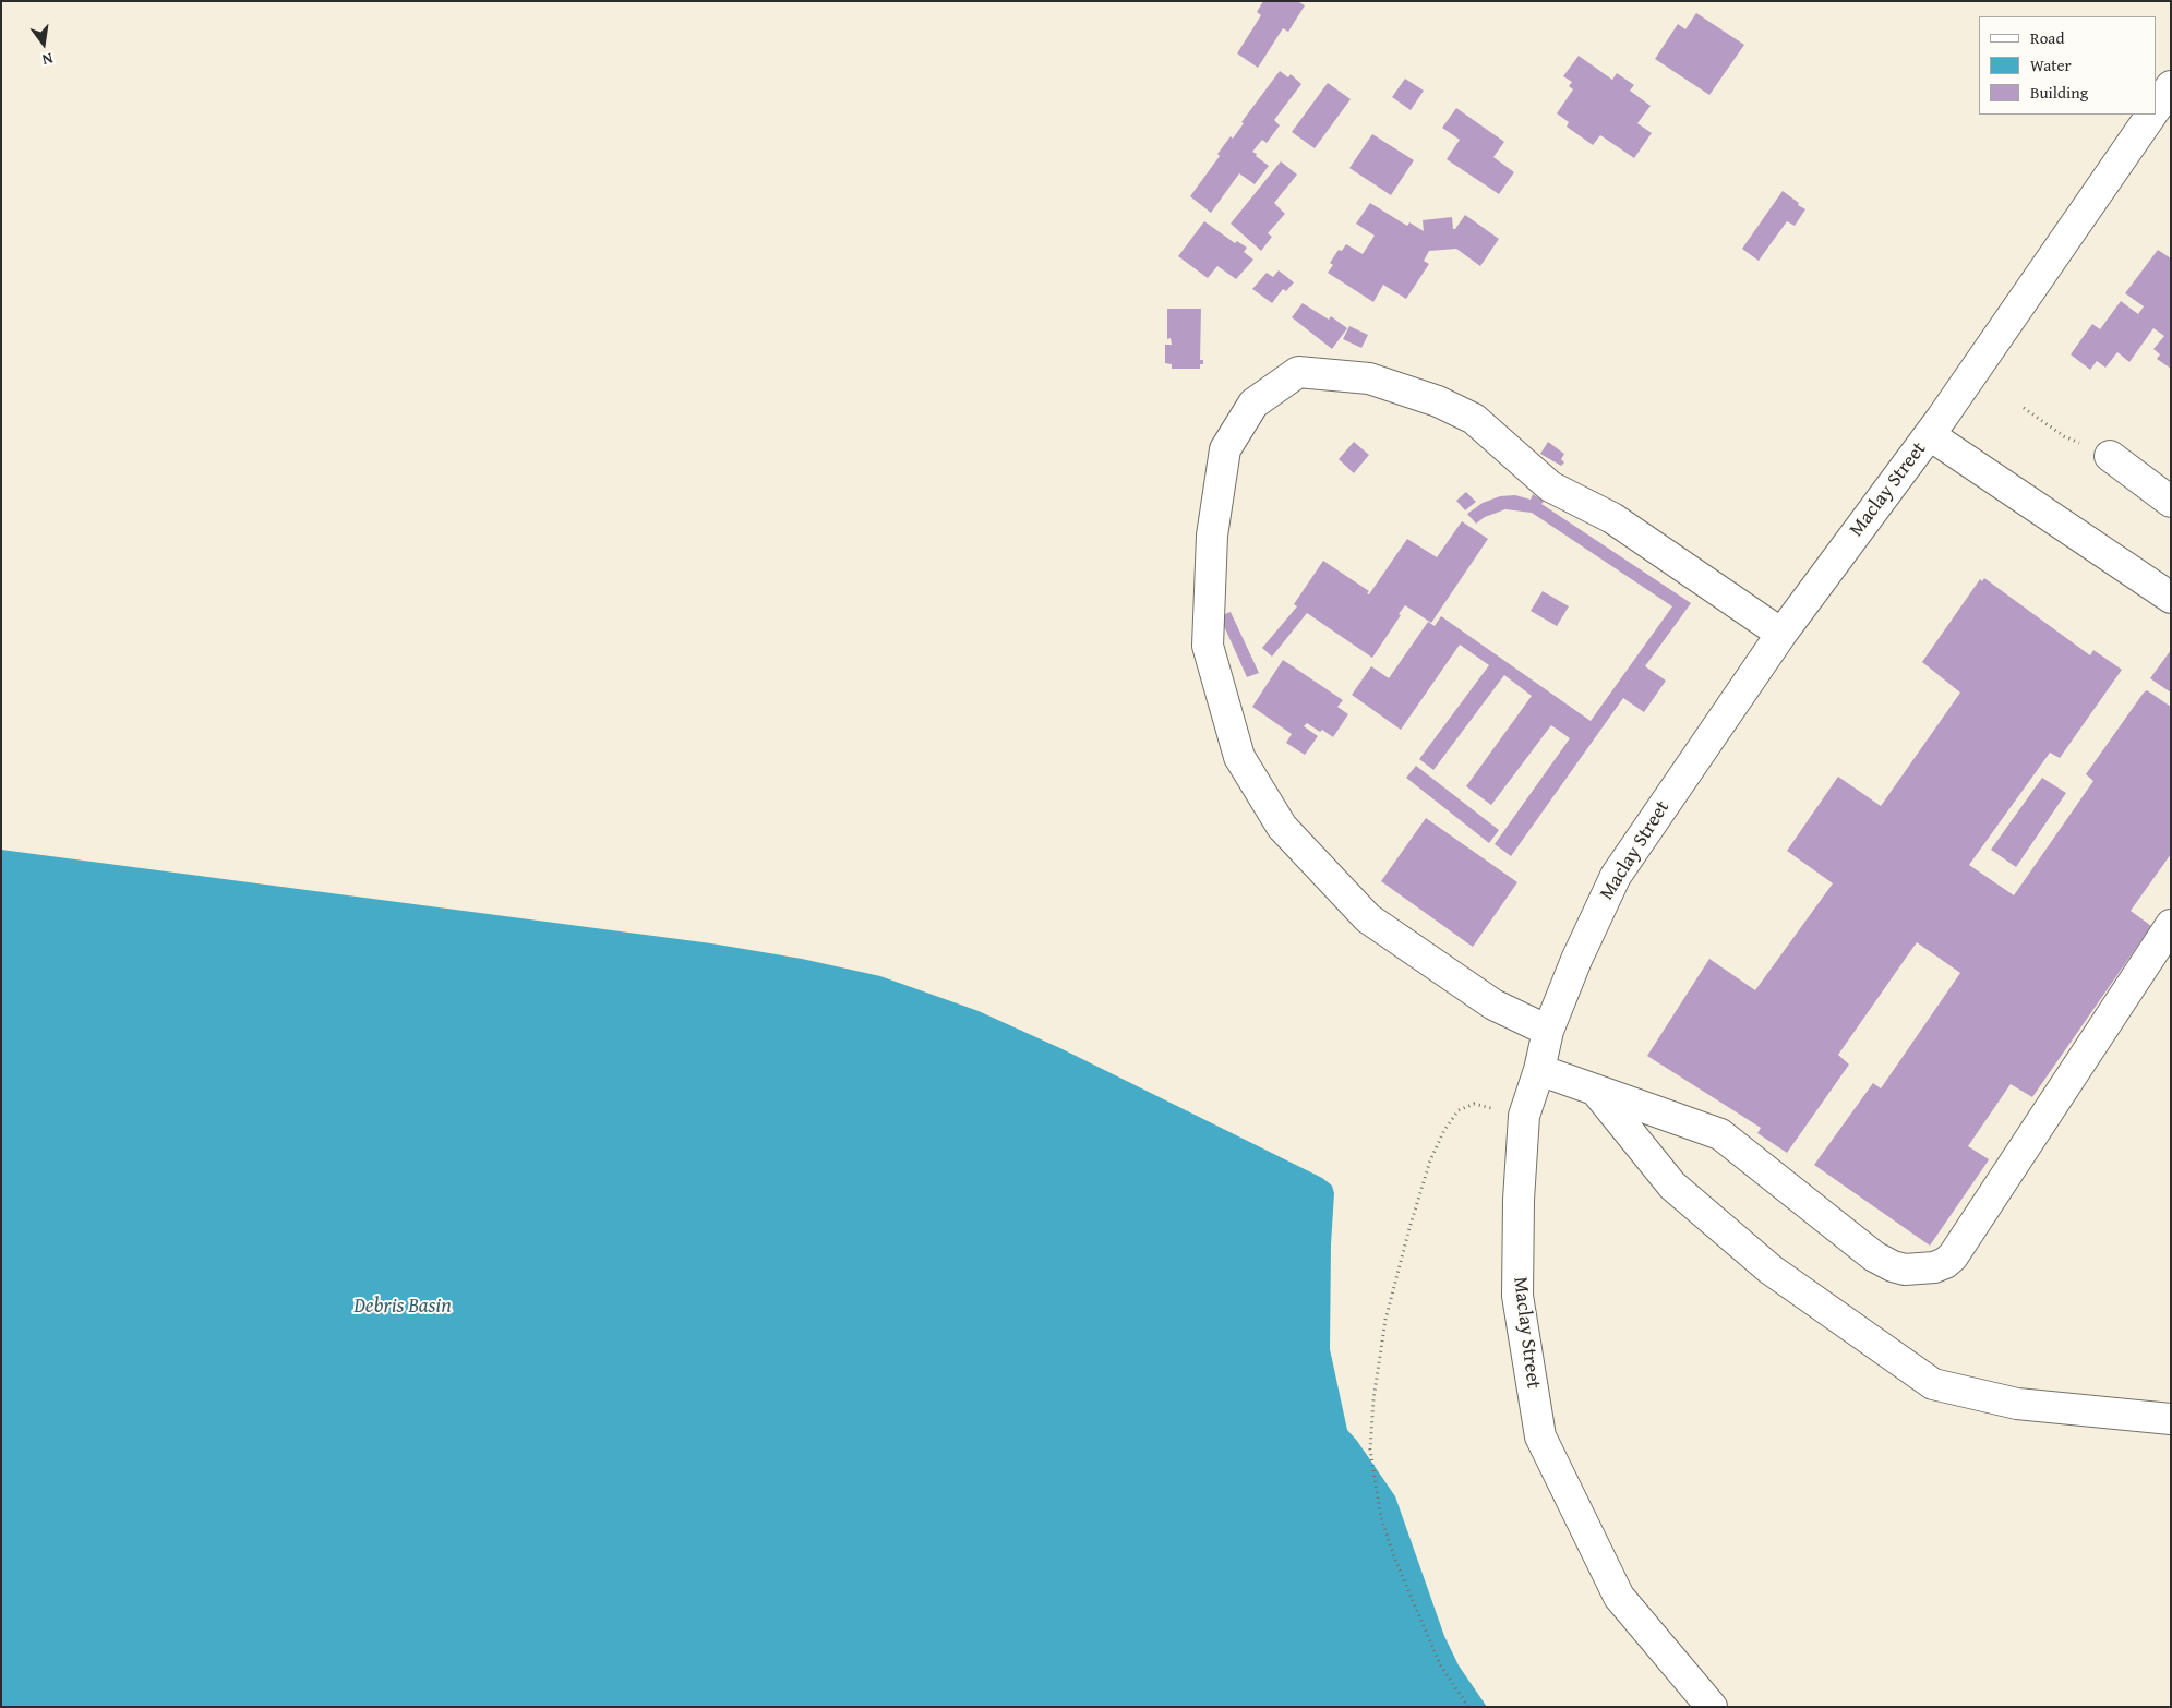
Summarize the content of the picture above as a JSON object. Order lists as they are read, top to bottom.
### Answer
{
  "streets": {
    "street": ["Maclay Street"]
  },
  "water": ["Debris Basin"],
  "legend": ["Road", "Water", "Building"],
  "north": "bottom"
}
